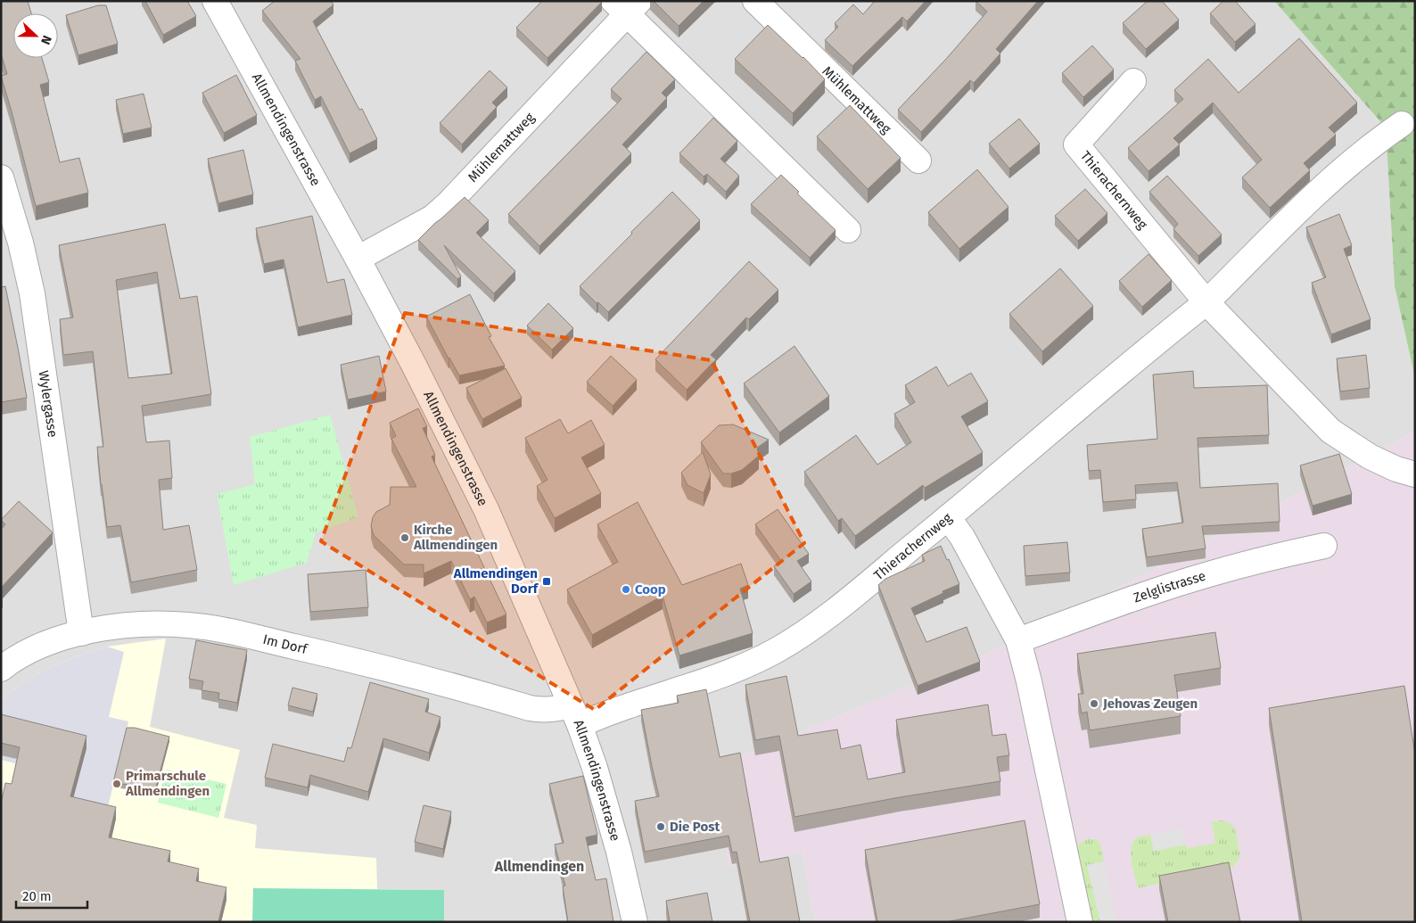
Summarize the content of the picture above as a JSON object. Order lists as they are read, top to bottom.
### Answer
{
  "streets": {
    "street": [
      "Mühlemattweg",
      "Allmendingenstrasse",
      "Thierachernweg",
      "Wylergasse",
      "Zelglistrasse",
      "Im Dorf"
    ]
  },
  "crossings": [
    ["Mühlemattweg", "Allmendingenstrasse"],
    ["Allmendingenstrasse", "Thierachernweg"],
    ["Allmendingenstrasse", "Im Dorf"],
    ["Thierachernweg", "Im Dorf"],
    ["Wylergasse", "Im Dorf"]
  ],
  "districts": ["Allmendingen"],
  "places": {
    "other": [
      "Kirche Allmendingen",
      "Coop",
      "Jehovas Zeugen",
      "Primarschule Allmendingen",
      "Die Post"
    ],
    "transit": ["Allmendingen Dorf"]
  },
  "scale_bar": "20 m",
  "north": "right"
}
